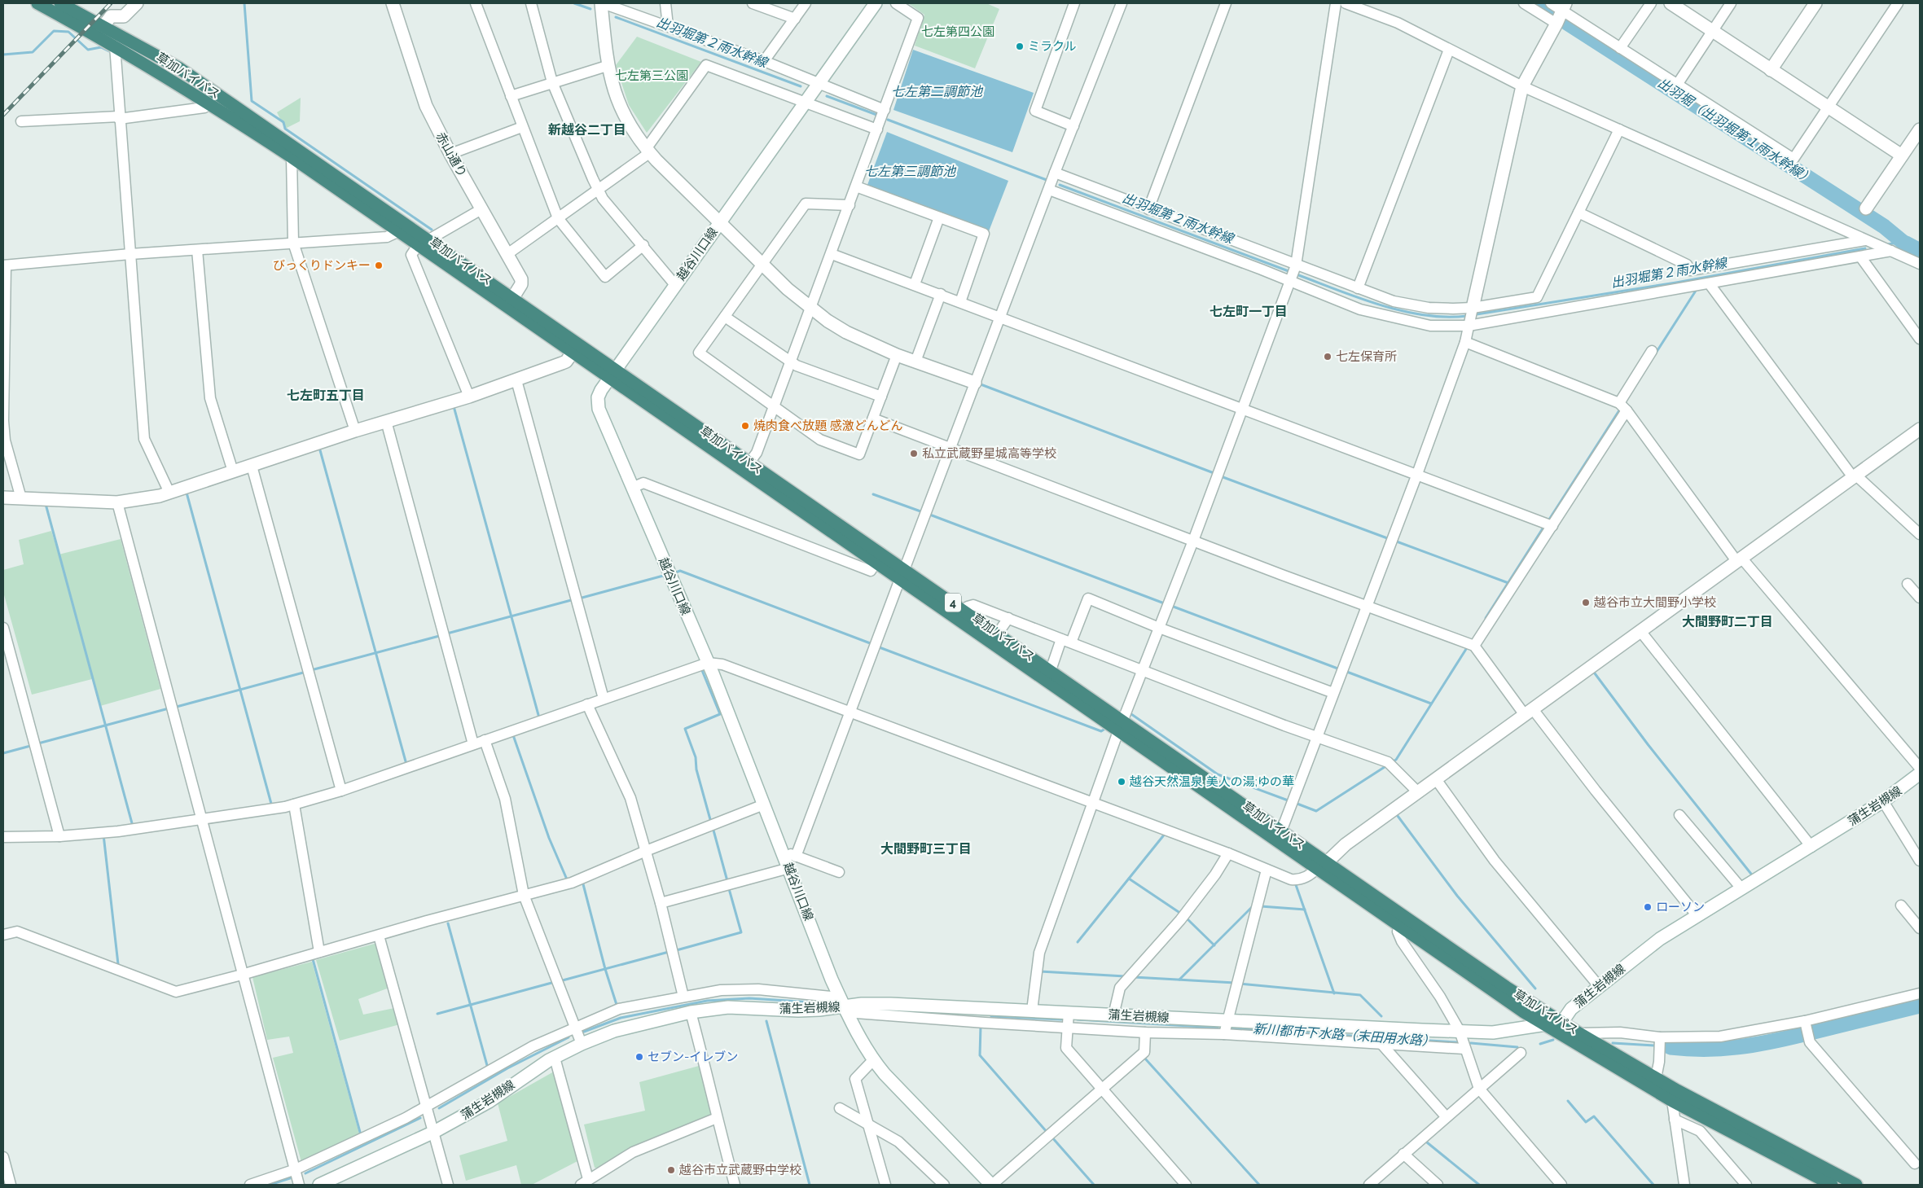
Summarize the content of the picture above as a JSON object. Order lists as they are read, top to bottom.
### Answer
{
  "streets": {
    "highway": ["草加バイパス", "4"],
    "main road": ["赤山通り", "越谷川口線", "蒲生岩槻線"]
  },
  "crossings": [
    ["草加バイパス", "赤山通り"],
    ["草加バイパス", "越谷川口線"],
    ["草加バイパス", "蒲生岩槻線"],
    ["越谷川口線", "蒲生岩槻線"]
  ],
  "districts": [
    "新越谷二丁目",
    "七左町一丁目",
    "七左町五丁目",
    "大間野町二丁目",
    "大間野町三丁目"
  ],
  "water": [
    "出羽堀第２雨水幹線",
    "七左第二調節池",
    "出羽堀（出羽堀第１雨水幹線）",
    "七左第三調節池",
    "新川都市下水路（末田用水路）"
  ],
  "parks": ["七左第四公園", "七左第三公園"],
  "places": [
    "ミラクル",
    "びっくりドンキー",
    "七左保育所",
    "焼肉食べ放題 感激どんどん",
    "私立武蔵野星城高等学校",
    "越谷市立大間野小学校",
    "越谷天然温泉 美人の湯;ゆの華",
    "ローソン",
    "セブン-イレブン",
    "越谷市立武蔵野中学校"
  ]
}
